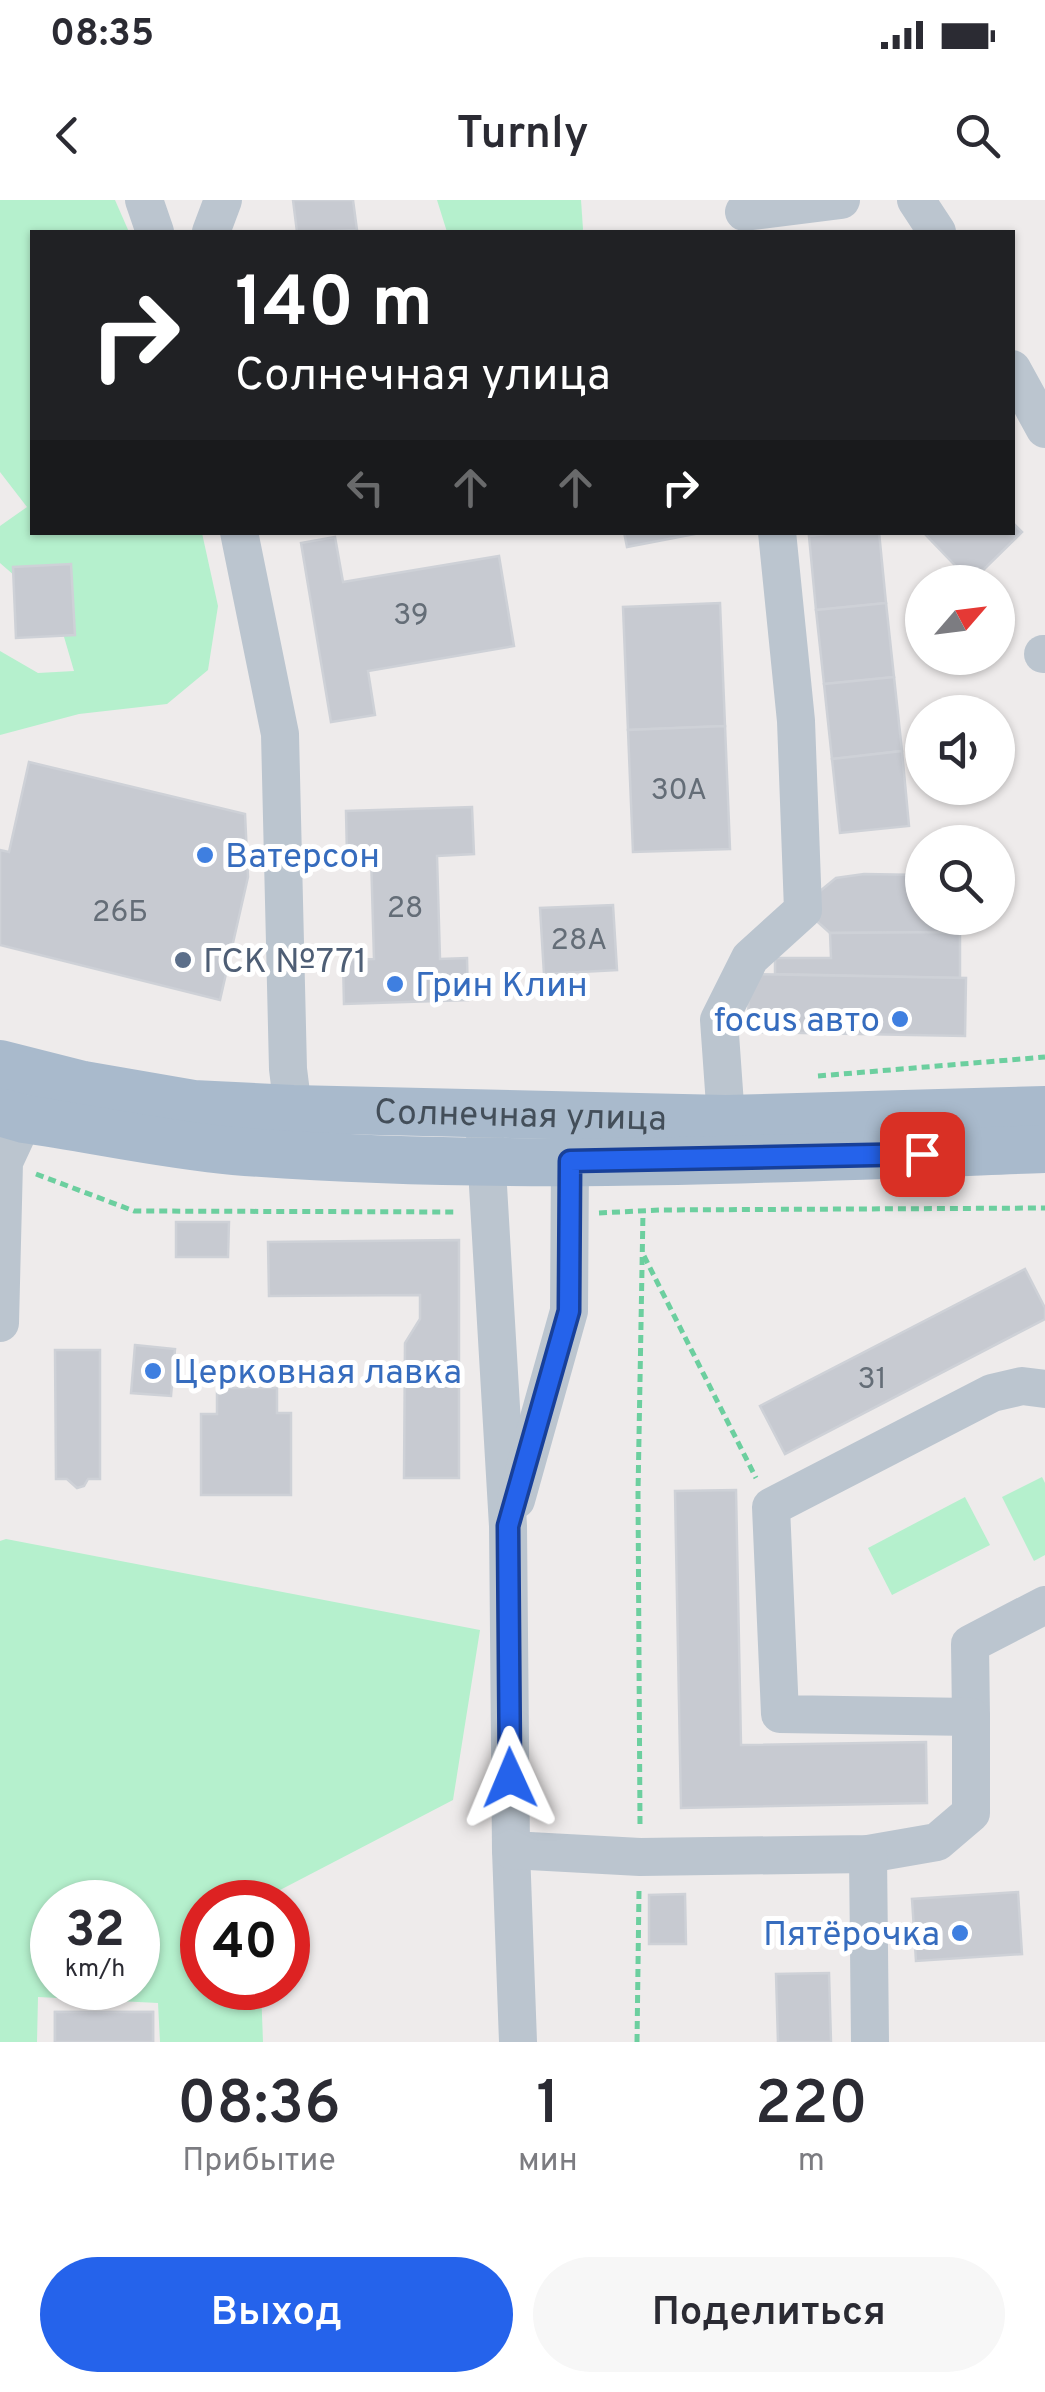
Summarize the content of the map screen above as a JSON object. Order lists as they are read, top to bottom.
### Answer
{
  "streets": {
    "main road": ["Солнечная улица"]
  },
  "places": [
    "Ватерсон",
    "ГСК №771",
    "Грин Клин",
    "focus авто",
    "Церковная лавка",
    "Пятёрочка"
  ],
  "house_numbers": [
    "39",
    "30А",
    "28",
    "26Б",
    "28А",
    "31"
  ],
  "north": "top right",
  "page": {
    "status": "08:35",
    "header": "Turnly",
    "turn": ["140 m", "Солнечная улица"],
    "speed": "32 km/h",
    "limit": "40",
    "eta": [
      "08:36",
      "Прибытие",
      "1",
      "мин",
      "220",
      "m"
    ],
    "buttons": ["Выход", "Поделиться"]
  }
}
